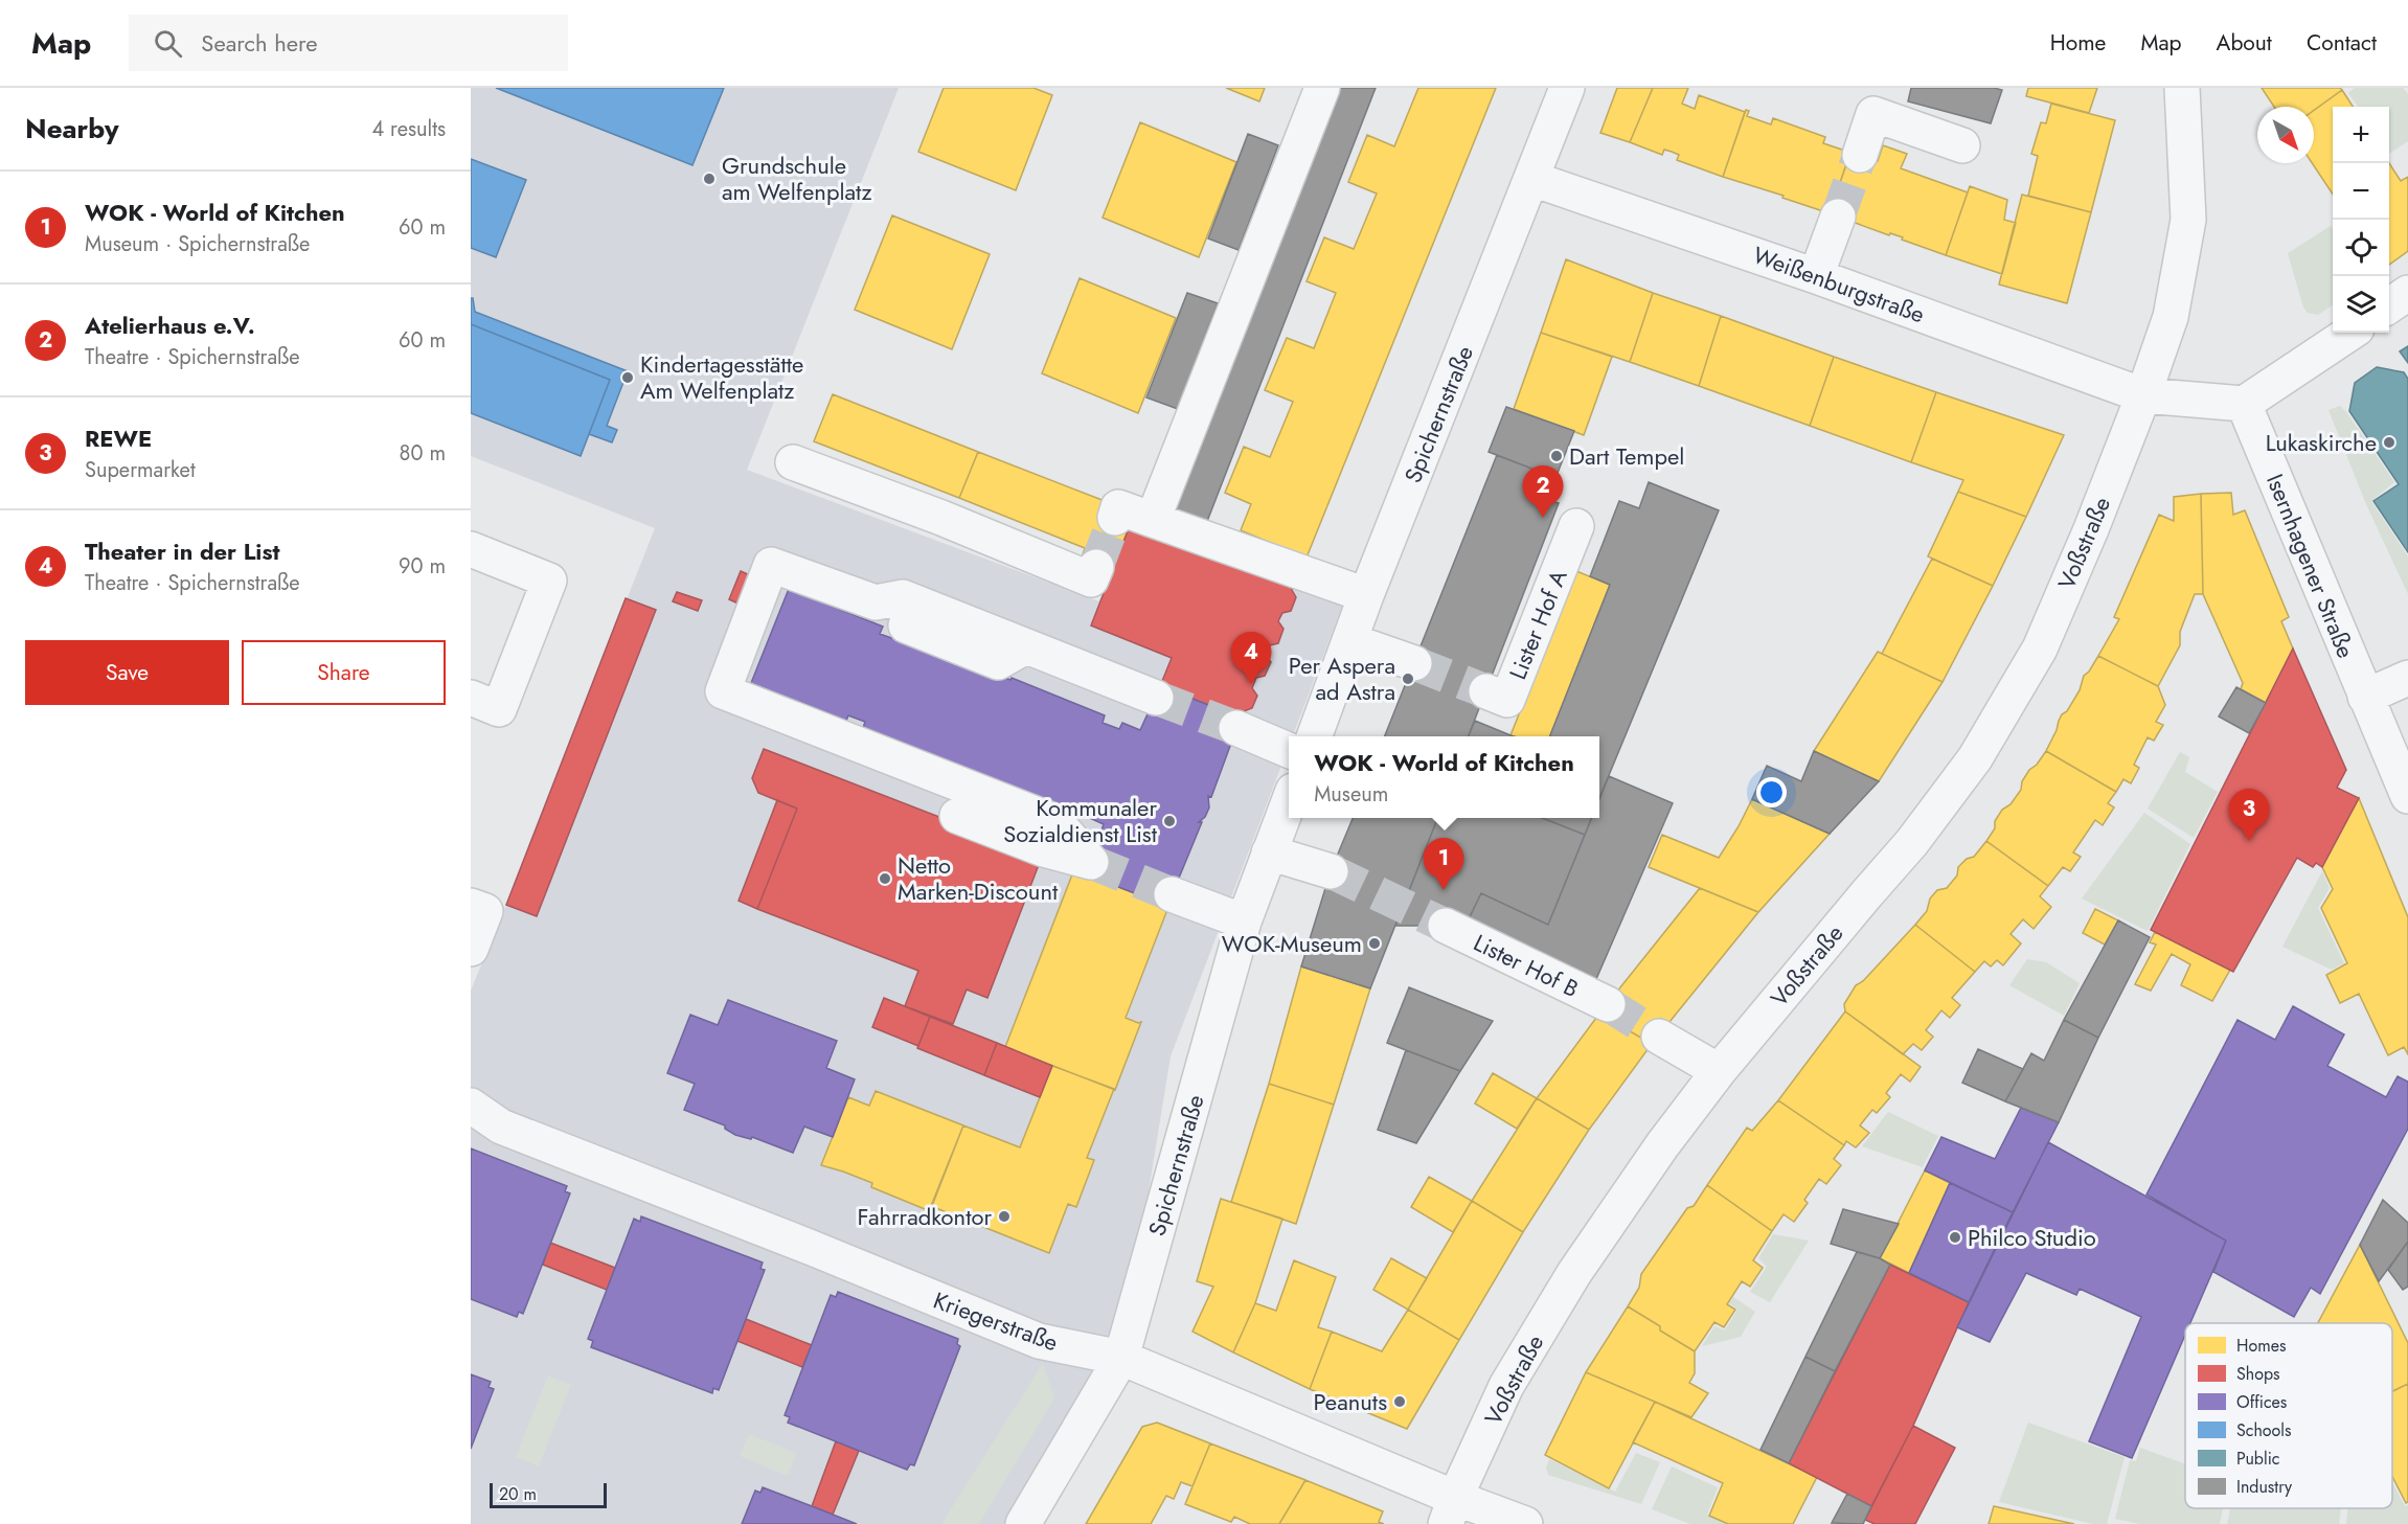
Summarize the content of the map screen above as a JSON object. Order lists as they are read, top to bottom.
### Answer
{
  "streets": {
    "street": [
      "Weißenburgstraße",
      "Spichernstraße",
      "Voßstraße",
      "Isernhagener Straße",
      "Lister Hof A",
      "Lister Hof B",
      "Kriegerstraße"
    ]
  },
  "crossings": [
    ["Weißenburgstraße", "Spichernstraße"],
    ["Weißenburgstraße", "Voßstraße"],
    ["Spichernstraße", "Kriegerstraße"],
    ["Voßstraße", "Kriegerstraße"]
  ],
  "places": [
    "Grundschule am Welfenplatz",
    "Kindertagesstätte Am Welfenplatz",
    "Lukaskirche",
    "Dart Tempel",
    "Per Aspera ad Astra",
    "Kommunaler Sozialdienst List",
    "Netto Marken-Discount",
    "WOK-Museum",
    "Fahrradkontor",
    "Philco Studio",
    "Peanuts"
  ],
  "legend": [
    "Homes",
    "Shops",
    "Offices",
    "Schools",
    "Public",
    "Industry"
  ],
  "scale_bar": "20 m",
  "north": "bottom right",
  "page": {
    "header": "Map",
    "search": "Search here",
    "nav": [
      "Home",
      "Map",
      "About",
      "Contact"
    ],
    "heading": ["Nearby", "4 results"],
    "map_buttons": ["+", "−"],
    "list": [
      {
        "mark": "1",
        "name": "WOK - World of Kitchen",
        "note": "Museum · Spichernstraße",
        "value": "60 m"
      },
      {
        "mark": "2",
        "name": "Atelierhaus e.V.",
        "note": "Theatre · Spichernstraße",
        "value": "60 m"
      },
      {
        "mark": "3",
        "name": "REWE",
        "note": "Supermarket",
        "value": "80 m"
      },
      {
        "mark": "4",
        "name": "Theater in der List",
        "note": "Theatre · Spichernstraße",
        "value": "90 m"
      }
    ],
    "pins": [
      "2",
      "4",
      "3",
      "1"
    ],
    "buttons": ["Save", "Share"],
    "popup": ["WOK - World of Kitchen", "Museum"],
    "scale": "20 m"
  }
}
